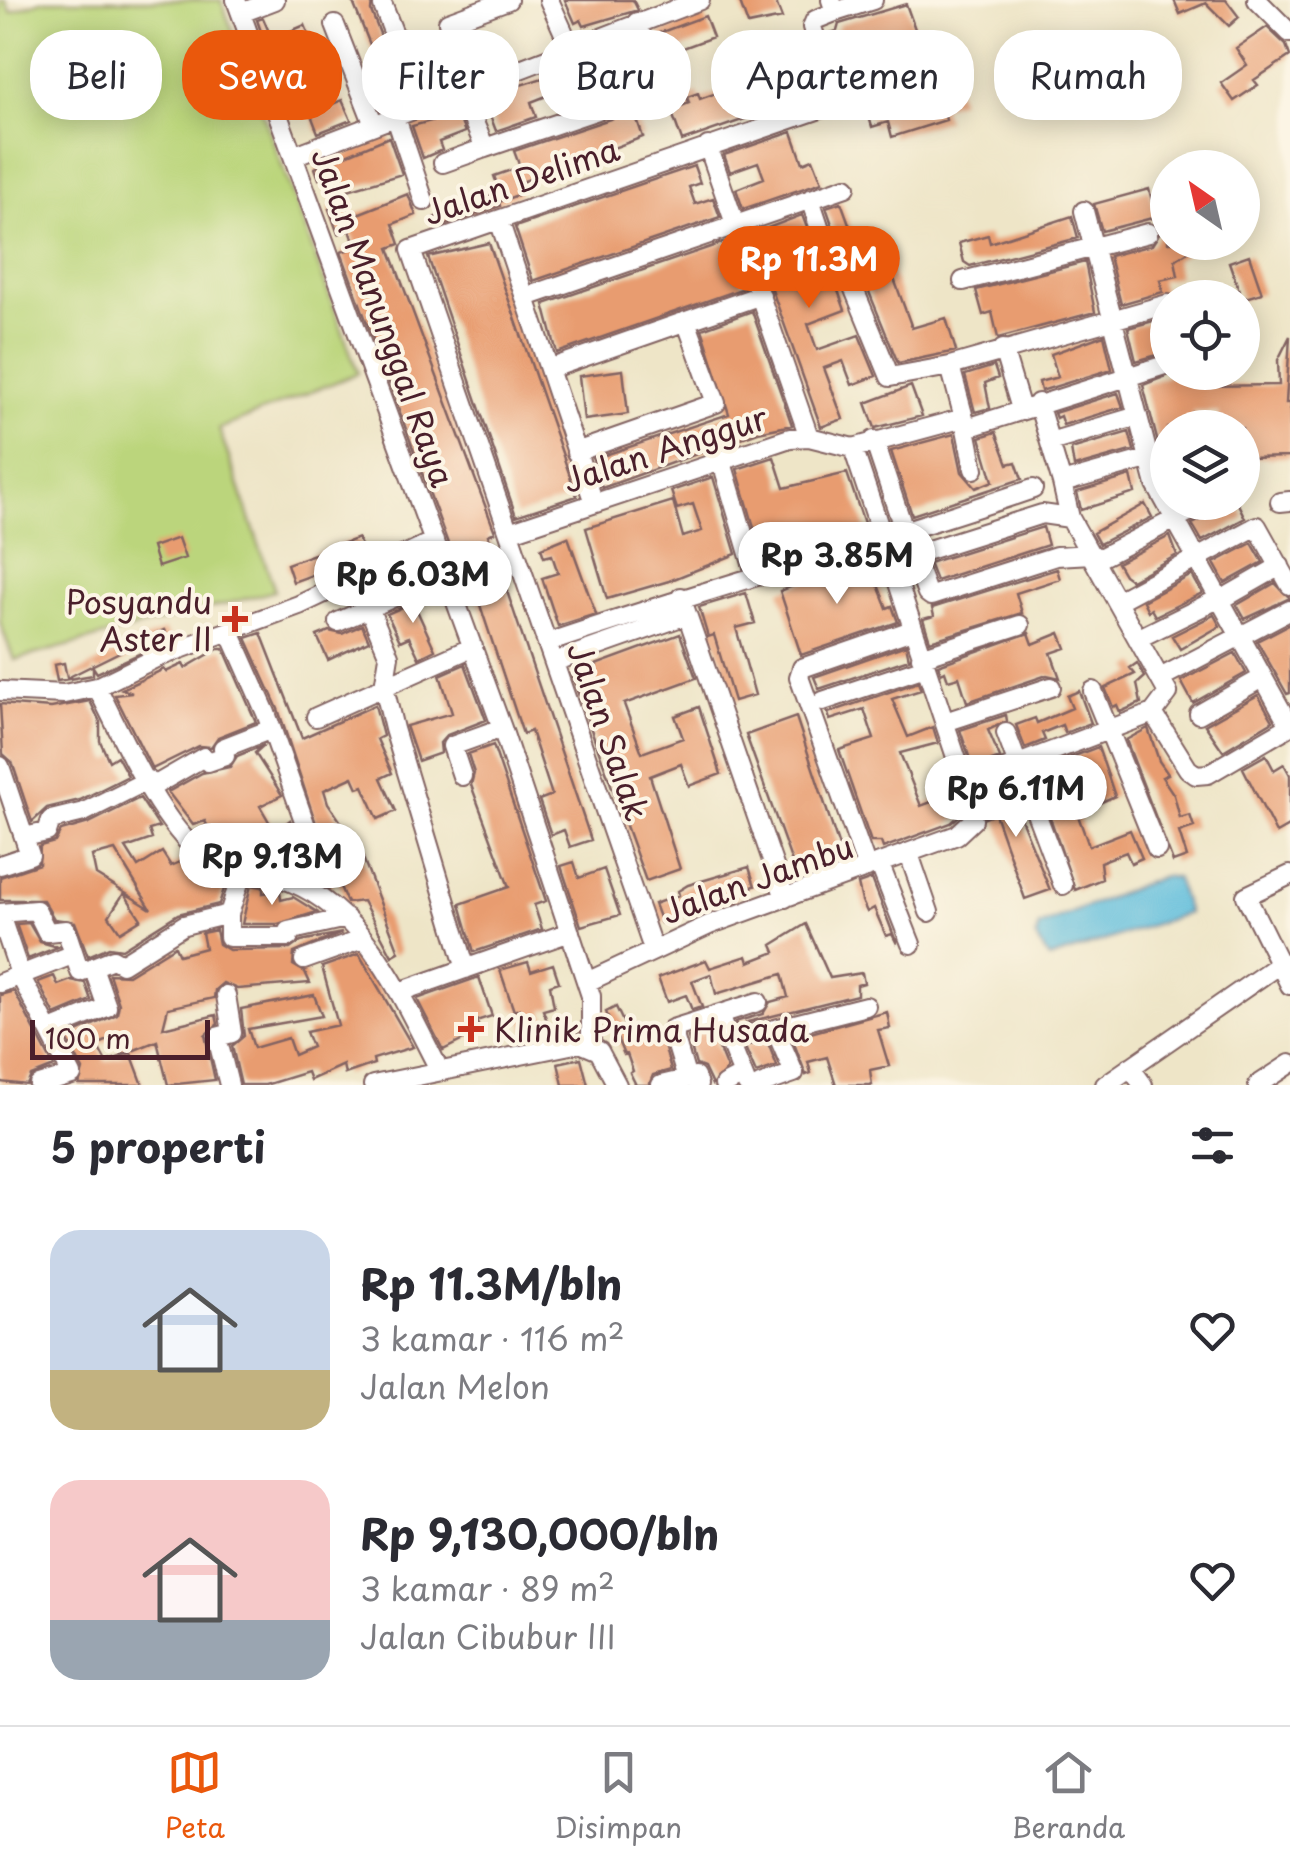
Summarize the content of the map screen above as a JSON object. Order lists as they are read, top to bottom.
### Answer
{
  "streets": {
    "street": [
      "Jalan Delima",
      "Jalan Manunggal Raya",
      "Jalan Anggur",
      "Jalan Salak",
      "Jalan Jambu"
    ]
  },
  "crossings": [
    ["Jalan Delima", "Jalan Salak"],
    ["Jalan Manunggal Raya", "Jalan Jambu"],
    ["Jalan Anggur", "Jalan Salak"],
    ["Jalan Anggur", "Jalan Jambu"],
    ["Jalan Salak", "Jalan Jambu"]
  ],
  "places": {
    "health": ["Posyandu Aster II", "Klinik Prima Husada"]
  },
  "scale_bar": "100 m",
  "north": "top left",
  "page": {
    "chip": [
      "Beli",
      "Sewa",
      "Filter",
      "Baru",
      "Apartemen",
      "Rumah"
    ],
    "price": [
      "Rp 11.3M",
      "Rp 3.85M",
      "Rp 6.03M",
      "Rp 6.11M",
      "Rp 9.13M"
    ],
    "scale": "100 m",
    "heading": "5 properti",
    "list": [
      {
        "name": "Rp 11.3M/bln",
        "note": "3 kamar · 116 m² · Jalan Melon"
      },
      {
        "name": "Rp 9,130,000/bln",
        "note": "3 kamar · 89 m² · Jalan Cibubur III"
      }
    ],
    "tabs": ["Peta", "Disimpan", "Beranda"]
  }
}
